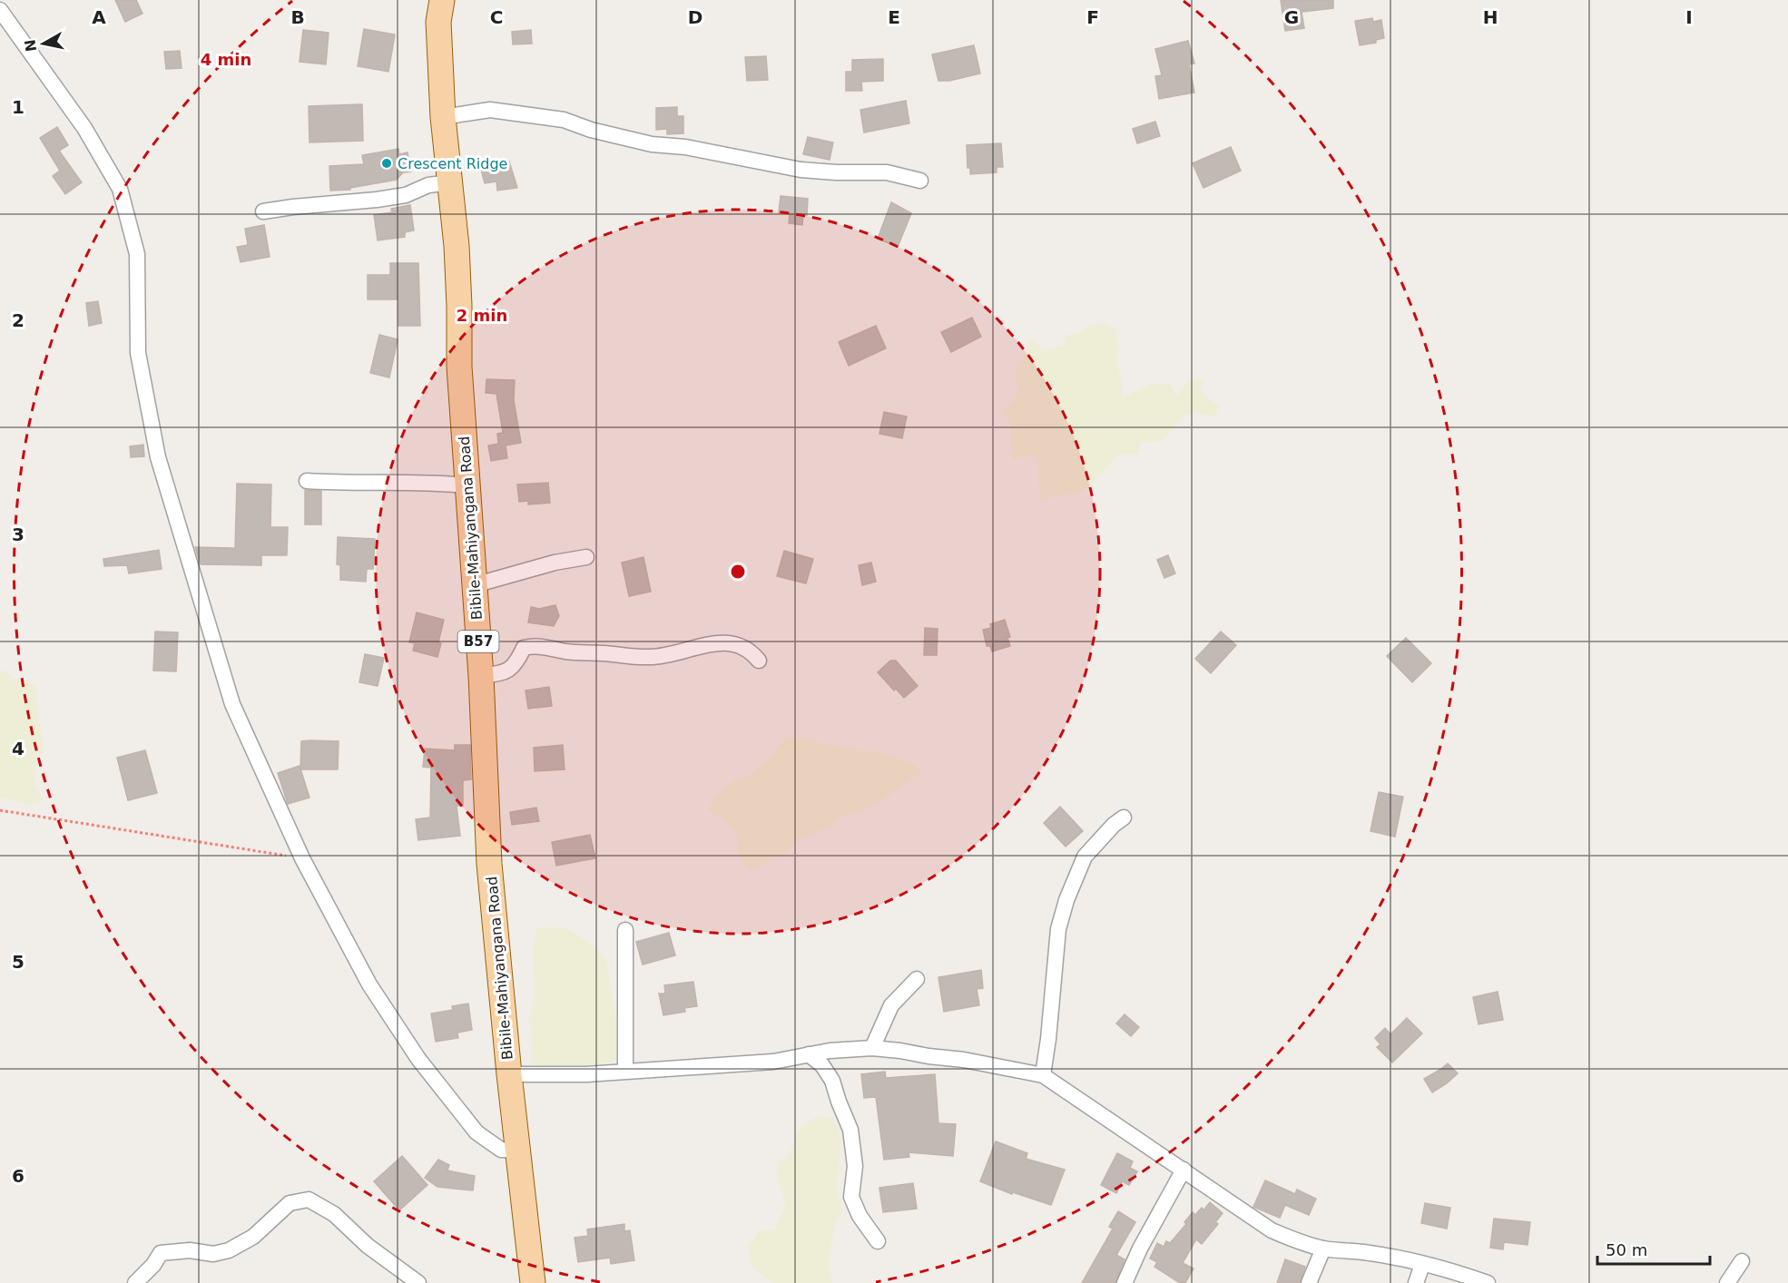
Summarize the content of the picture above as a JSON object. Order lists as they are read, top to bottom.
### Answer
{
  "streets": {
    "main road": ["Bibile-Mahiyangana Road", "B57"]
  },
  "places": ["Crescent Ridge"],
  "scale_bar": "50 m",
  "north": "left",
  "grid": {
    "columns": [
      "A",
      "B",
      "C",
      "D",
      "E",
      "F",
      "G",
      "H",
      "I"
    ],
    "rows": [
      "1",
      "2",
      "3",
      "4",
      "5",
      "6"
    ]
  },
  "rings": ["4 min", "2 min"]
}
